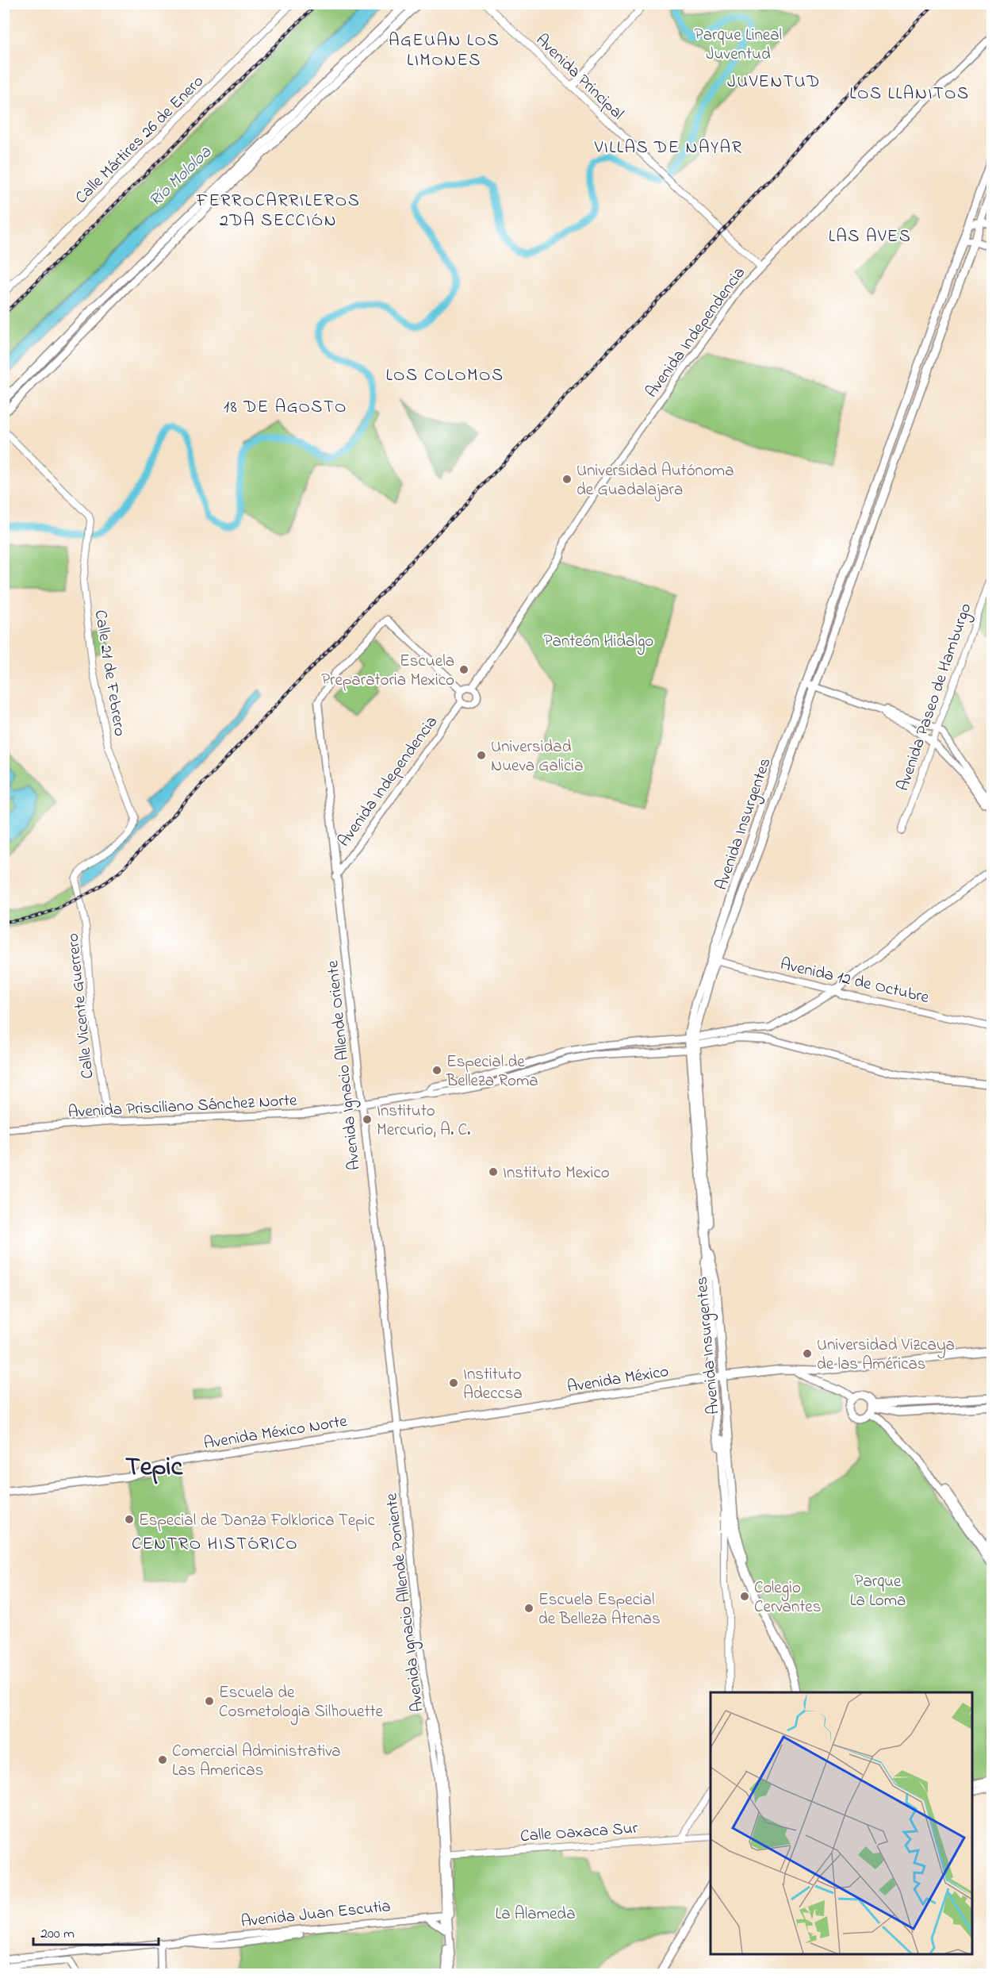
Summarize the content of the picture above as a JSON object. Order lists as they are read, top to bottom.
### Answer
{
  "streets": {
    "main road": [
      "Avenida Independencia",
      "Avenida Insurgentes",
      "Avenida 12 de Octubre",
      "Avenida Ignacio Allende Oriente",
      "Avenida Prisciliano Sánchez Norte",
      "Avenida México",
      "Avenida México Norte",
      "Avenida Ignacio Allende Poniente",
      "Avenida Juan Escutia"
    ],
    "street": [
      "Avenida Principal",
      "Calle Mártires 26 de Enero",
      "Calle 21 de Febrero",
      "Avenida Paseo de Hamburgo",
      "Calle Vicente Guerrero",
      "Calle Oaxaca Sur"
    ]
  },
  "crossings": [
    ["Avenida Principal", "Avenida Independencia"],
    ["Avenida Independencia", "Avenida Ignacio Allende Oriente"],
    ["Calle 21 de Febrero", "Calle Vicente Guerrero"],
    ["Avenida Insurgentes", "Avenida 12 de Octubre"],
    ["Avenida Insurgentes", "Avenida México"],
    ["Calle Vicente Guerrero", "Avenida Prisciliano Sánchez Norte"],
    ["Avenida Ignacio Allende Oriente", "Avenida Prisciliano Sánchez Norte"],
    ["Avenida Ignacio Allende Oriente", "Avenida México Norte"],
    ["Avenida Ignacio Allende Oriente", "Avenida Ignacio Allende Poniente"],
    ["Avenida México", "Avenida México Norte"],
    ["Avenida México Norte", "Avenida Ignacio Allende Poniente"],
    ["Avenida Ignacio Allende Poniente", "Calle Oaxaca Sur"],
    ["Avenida Ignacio Allende Poniente", "Avenida Juan Escutia"]
  ],
  "districts": [
    "AGEUAN LOS LIMONES",
    "JUVENTUD",
    "LOS LLANITOS",
    "VILLAS DE NAYAR",
    "FERROCARRILEROS 2DA SECCIÓN",
    "LAS AVES",
    "LOS COLOMOS",
    "18 DE AGOSTO",
    "Tepic",
    "CENTRO HISTÓRICO"
  ],
  "water": ["Río Mololoa"],
  "parks": [
    "Parque Lineal Juventud",
    "Panteón Hidalgo",
    "Parque La Loma",
    "La Alameda"
  ],
  "places": [
    "Universidad Autónoma de Guadalajara",
    "Escuela Preparatoria Mexico",
    "Universidad Nueva Galicia",
    "Especial de Belleza Roma",
    "Instituto Mercurio, A. C.",
    "Instituto Mexico",
    "Universidad Vizcaya de las Américas",
    "Instituto Adeccsa",
    "Especial de Danza Folklorica Tepic",
    "Colegio Cervantes",
    "Escuela Especial de Belleza Atenas",
    "Escuela de Cosmetologia Silhouette",
    "Comercial Administrativa Las Americas"
  ],
  "scale_bar": "200 m"
}
